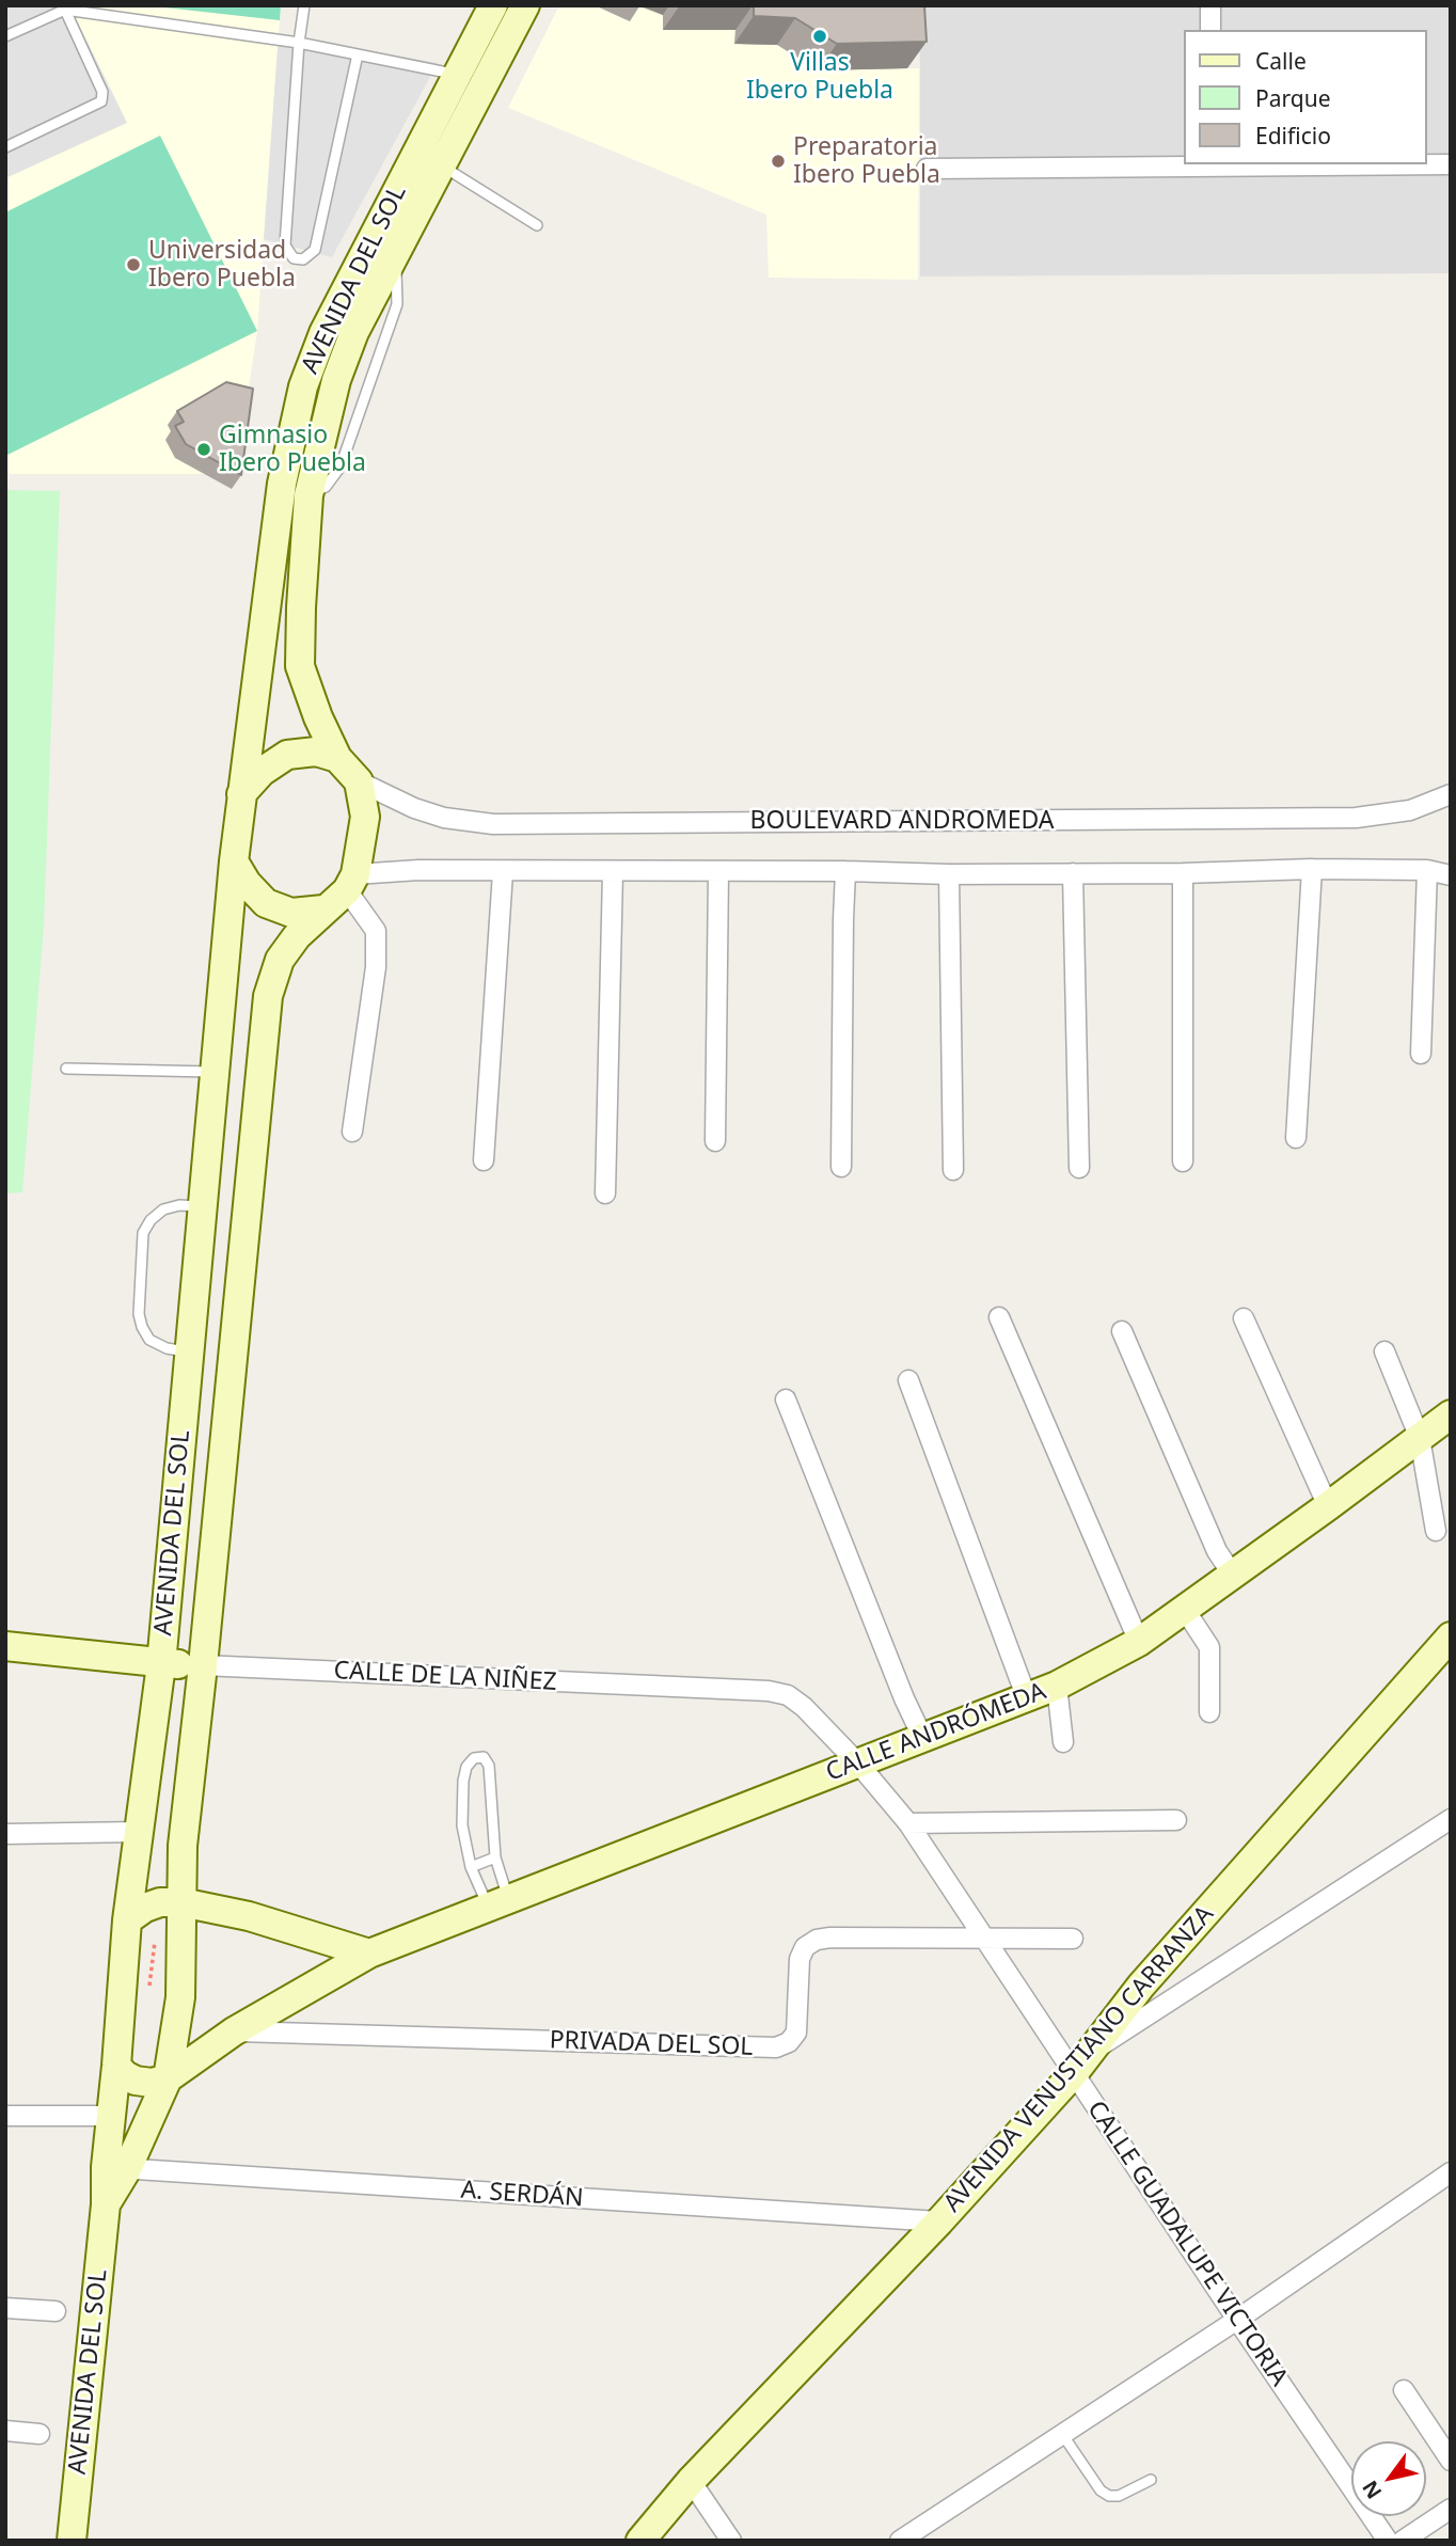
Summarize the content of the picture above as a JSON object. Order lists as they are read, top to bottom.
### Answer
{
  "streets": {
    "main road": [
      "AVENIDA DEL SOL",
      "CALLE DE LA NIÑEZ",
      "CALLE ANDRÓMEDA",
      "AVENIDA VENUSTIANO CARRANZA"
    ],
    "street": [
      "BOULEVARD ANDROMEDA",
      "PRIVADA DEL SOL",
      "A. SERDÁN",
      "CALLE GUADALUPE VICTORIA"
    ]
  },
  "crossings": [
    ["AVENIDA DEL SOL", "BOULEVARD ANDROMEDA"],
    ["AVENIDA DEL SOL", "CALLE DE LA NIÑEZ"],
    ["AVENIDA DEL SOL", "CALLE ANDRÓMEDA"],
    ["AVENIDA DEL SOL", "A. SERDÁN"],
    ["CALLE DE LA NIÑEZ", "CALLE ANDRÓMEDA"],
    ["CALLE DE LA NIÑEZ", "CALLE GUADALUPE VICTORIA"],
    ["CALLE ANDRÓMEDA", "PRIVADA DEL SOL"],
    ["CALLE ANDRÓMEDA", "CALLE GUADALUPE VICTORIA"],
    ["PRIVADA DEL SOL", "CALLE GUADALUPE VICTORIA"],
    ["AVENIDA VENUSTIANO CARRANZA", "A. SERDÁN"],
    ["AVENIDA VENUSTIANO CARRANZA", "CALLE GUADALUPE VICTORIA"]
  ],
  "places": [
    "Villas Ibero Puebla",
    "Preparatoria Ibero Puebla",
    "Universidad Ibero Puebla",
    "Gimnasio Ibero Puebla"
  ],
  "legend": ["Calle", "Parque", "Edificio"],
  "north": "bottom left"
}
